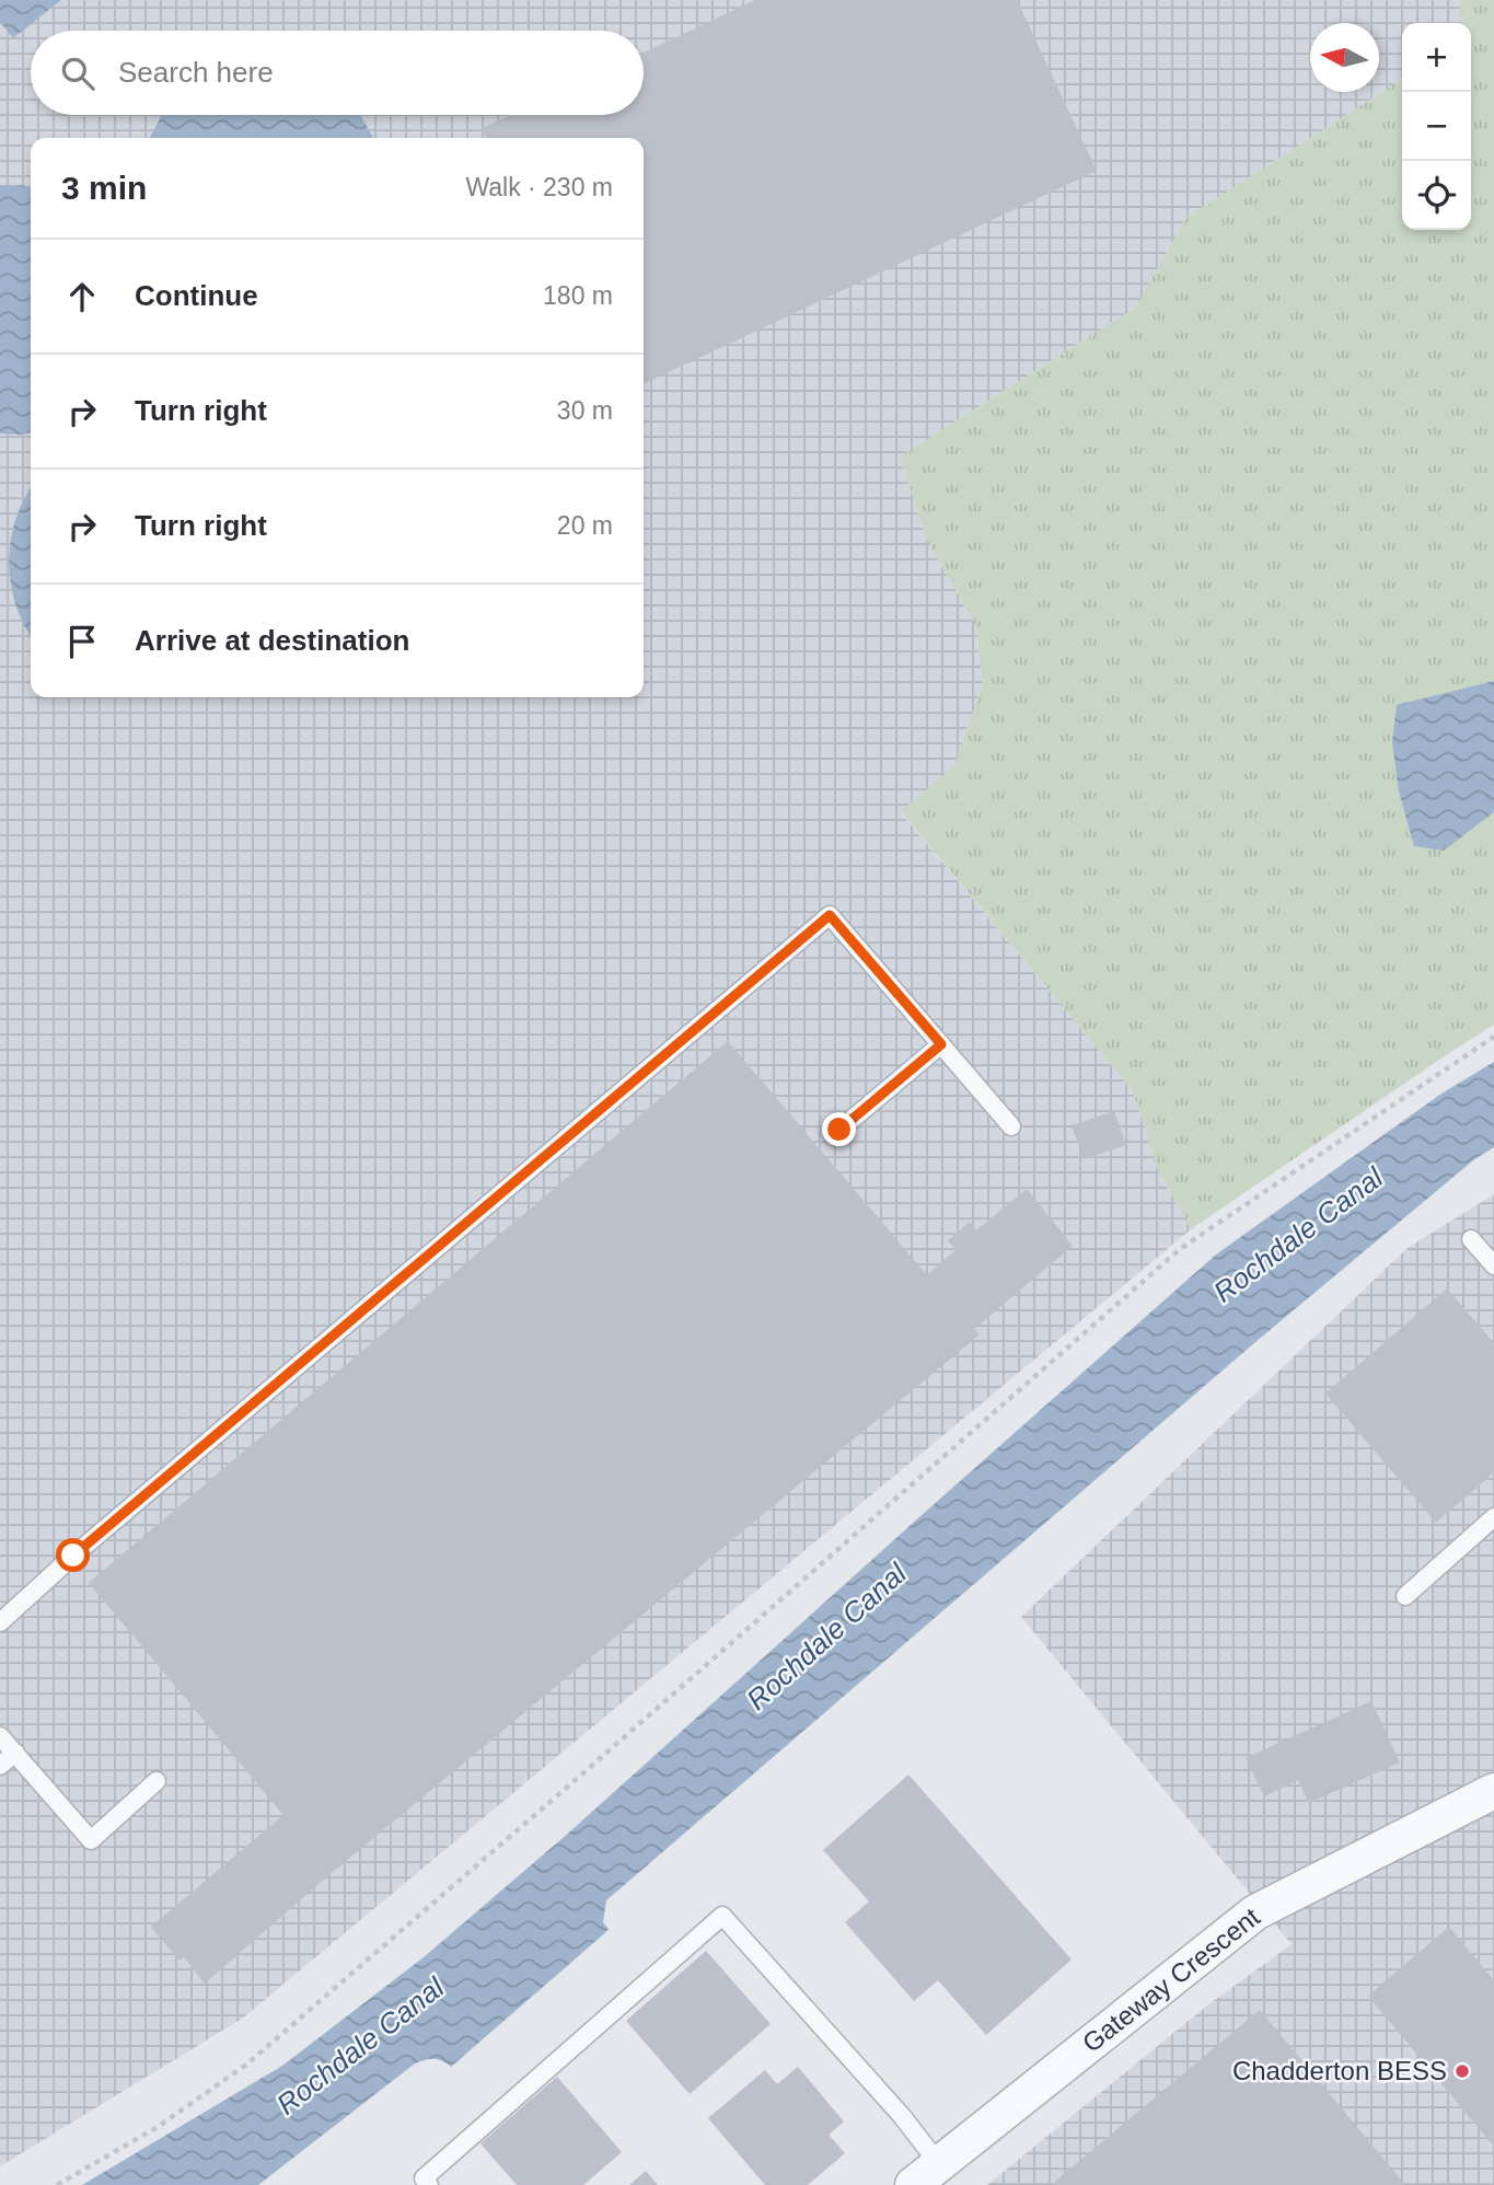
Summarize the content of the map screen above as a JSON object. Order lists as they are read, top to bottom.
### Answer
{
  "streets": {
    "street": ["Gateway Crescent"]
  },
  "water": ["Rochdale Canal"],
  "places": ["Chadderton BESS"],
  "north": "left",
  "page": {
    "map_buttons": ["+", "−"],
    "search": "Search here",
    "heading": ["3 min", "Walk · 230 m"],
    "list": [
      ["Continue", "180 m"],
      ["Turn right", "30 m"],
      ["Turn right", "20 m"],
      "Arrive at destination"
    ]
  }
}
